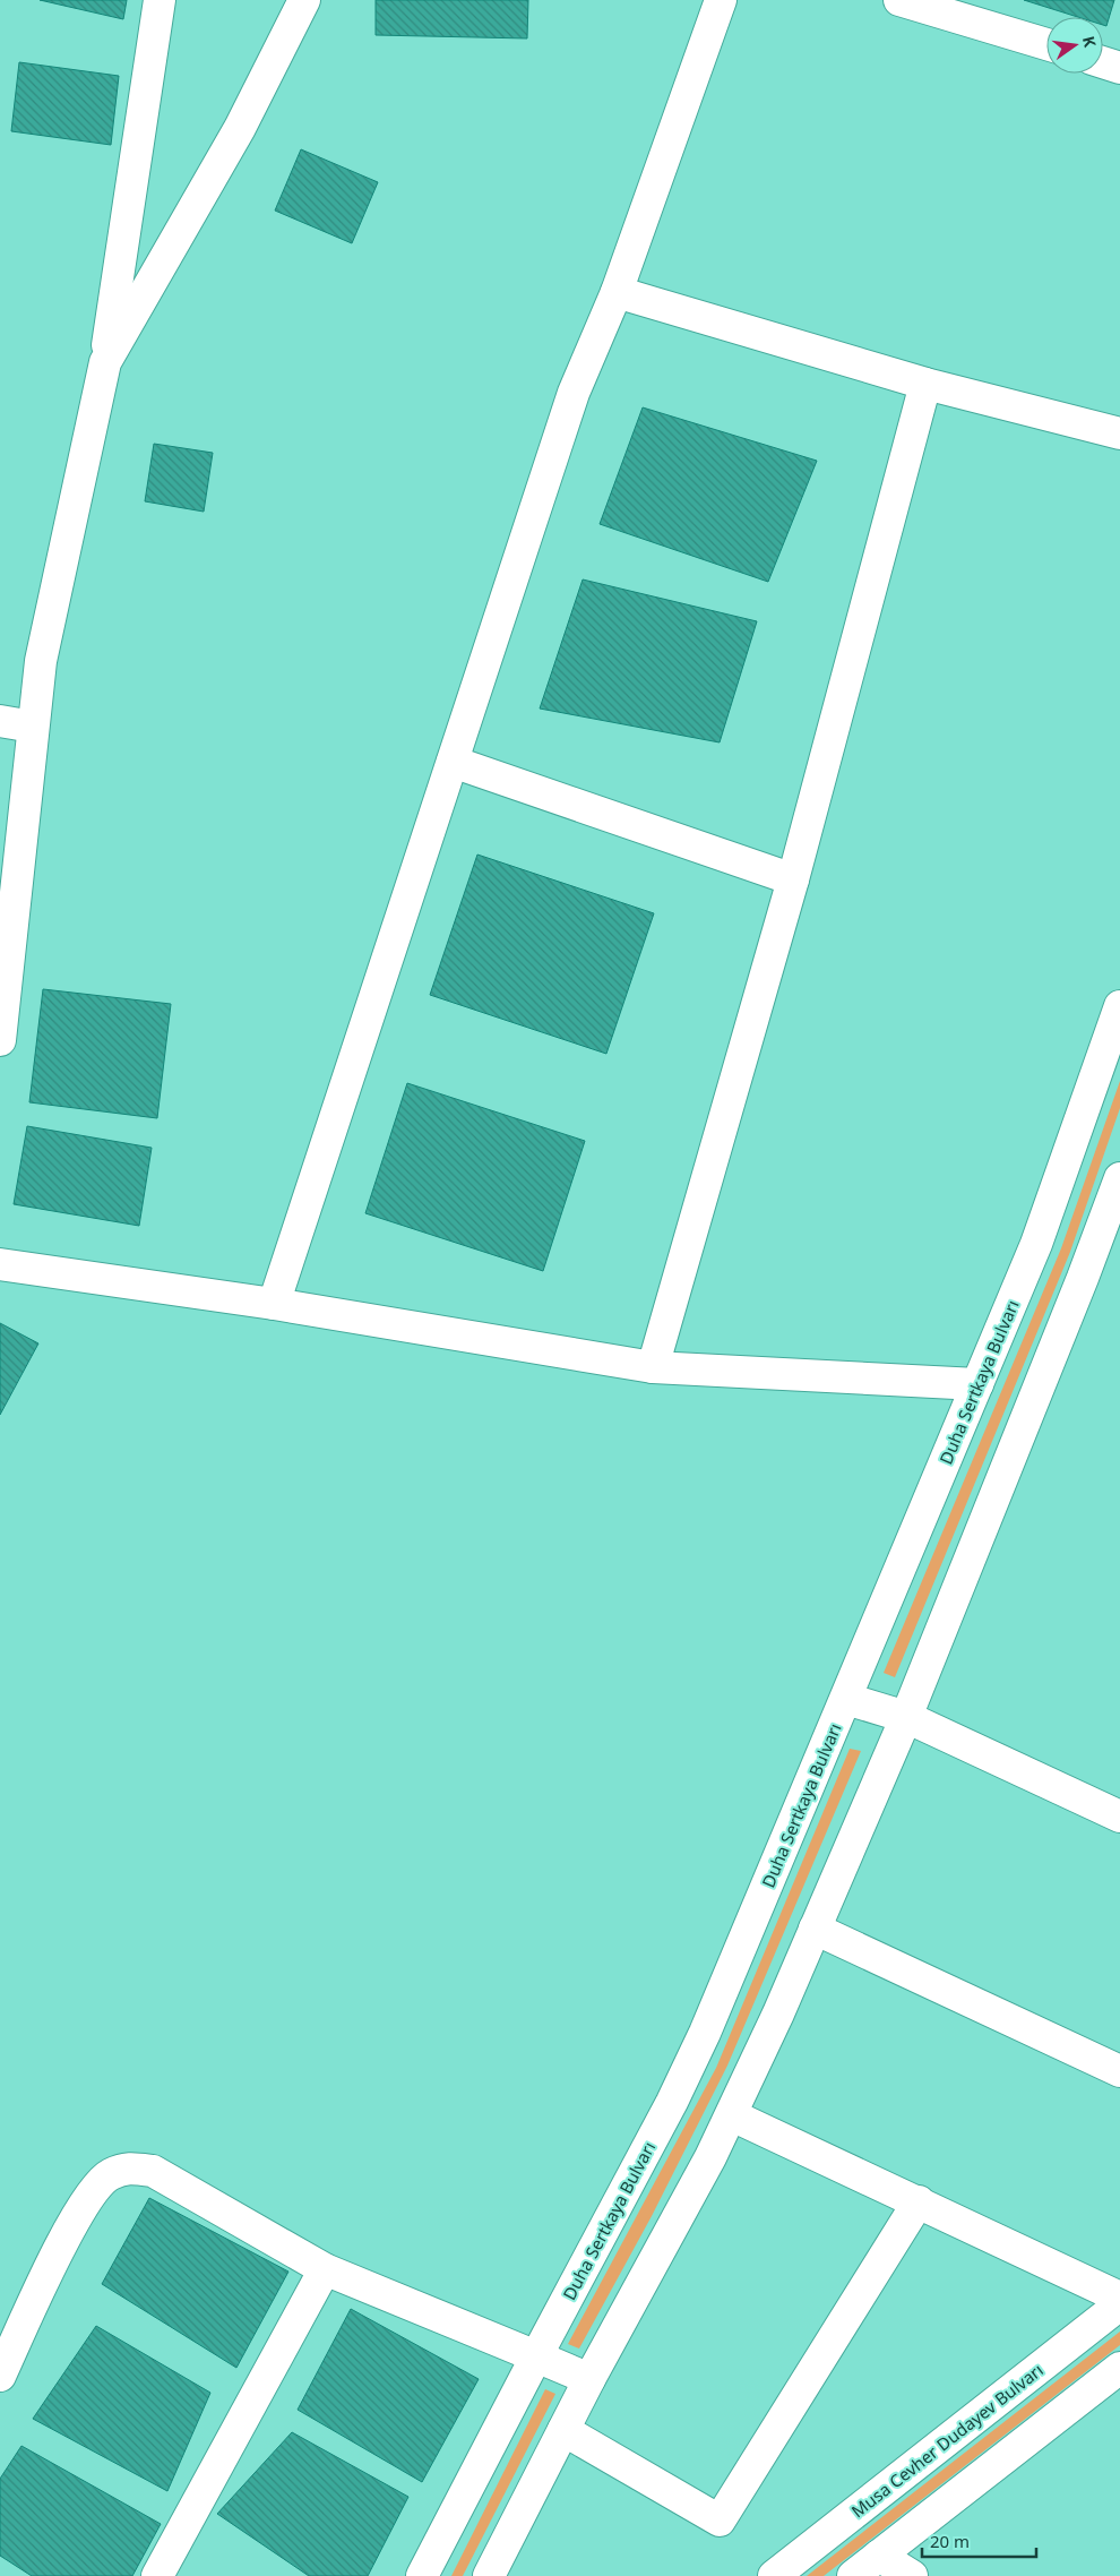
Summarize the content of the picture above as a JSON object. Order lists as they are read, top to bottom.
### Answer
{
  "streets": {
    "street": ["Duha Sertkaya Bulvarı", "Musa Cevher Dudayev Bulvarı"]
  },
  "scale_bar": "20 m",
  "north": "right"
}
